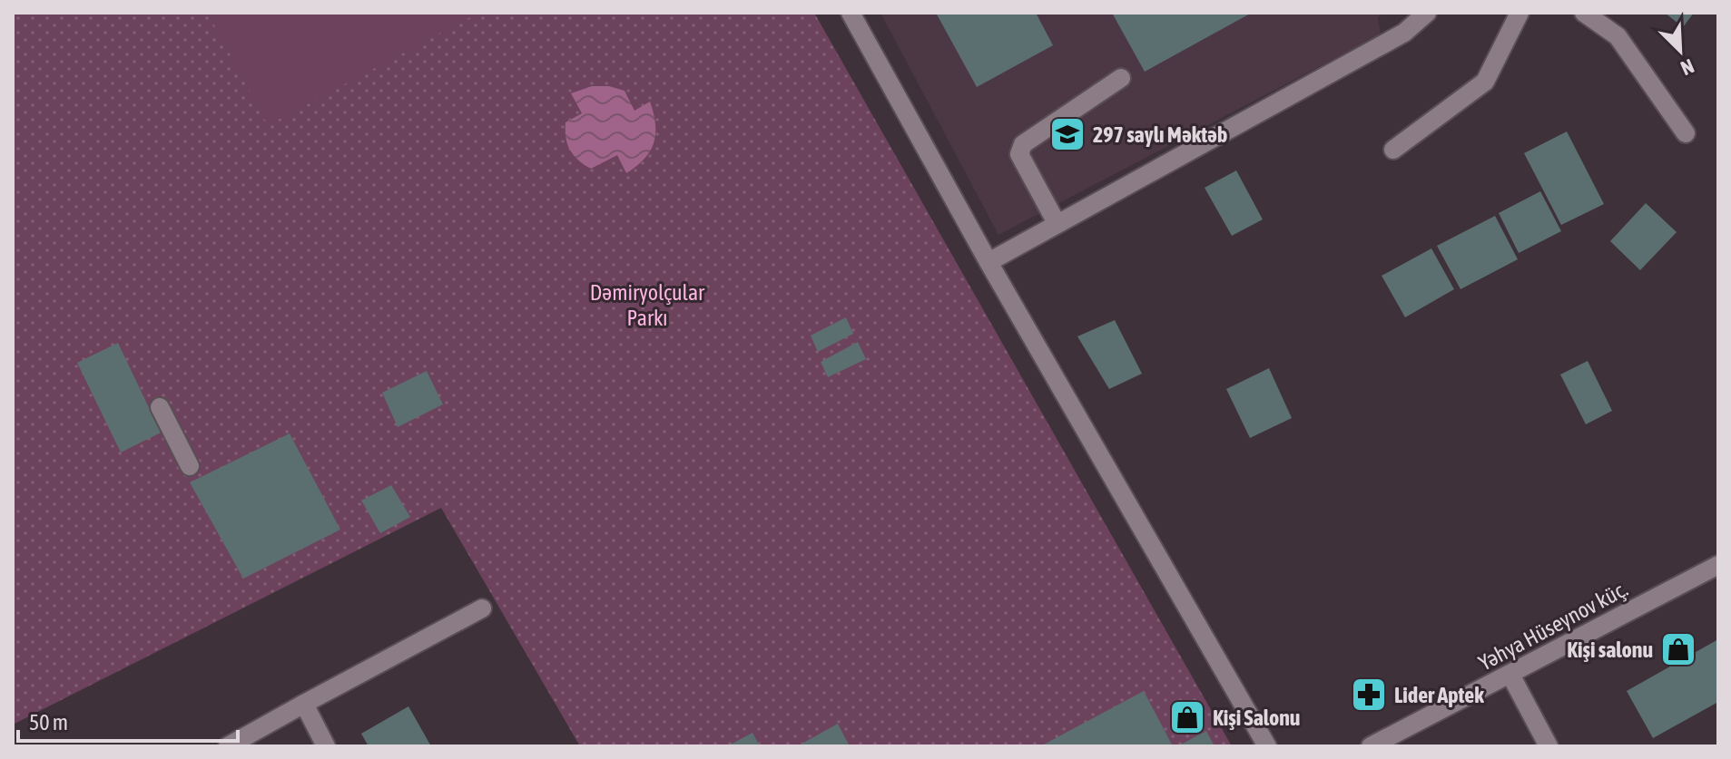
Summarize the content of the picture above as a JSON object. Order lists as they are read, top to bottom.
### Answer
{
  "streets": {
    "street": ["Yəhya Hüseynov küç."]
  },
  "parks": ["Dəmiryolçular Parkı"],
  "places": {
    "school or university": ["297 saylı Məktəb"],
    "shop": ["Kişi salonu", "Kişi Salonu"],
    "pharmacy": ["Lider Aptek"]
  },
  "scale_bar": "50 m",
  "north": "bottom right"
}
